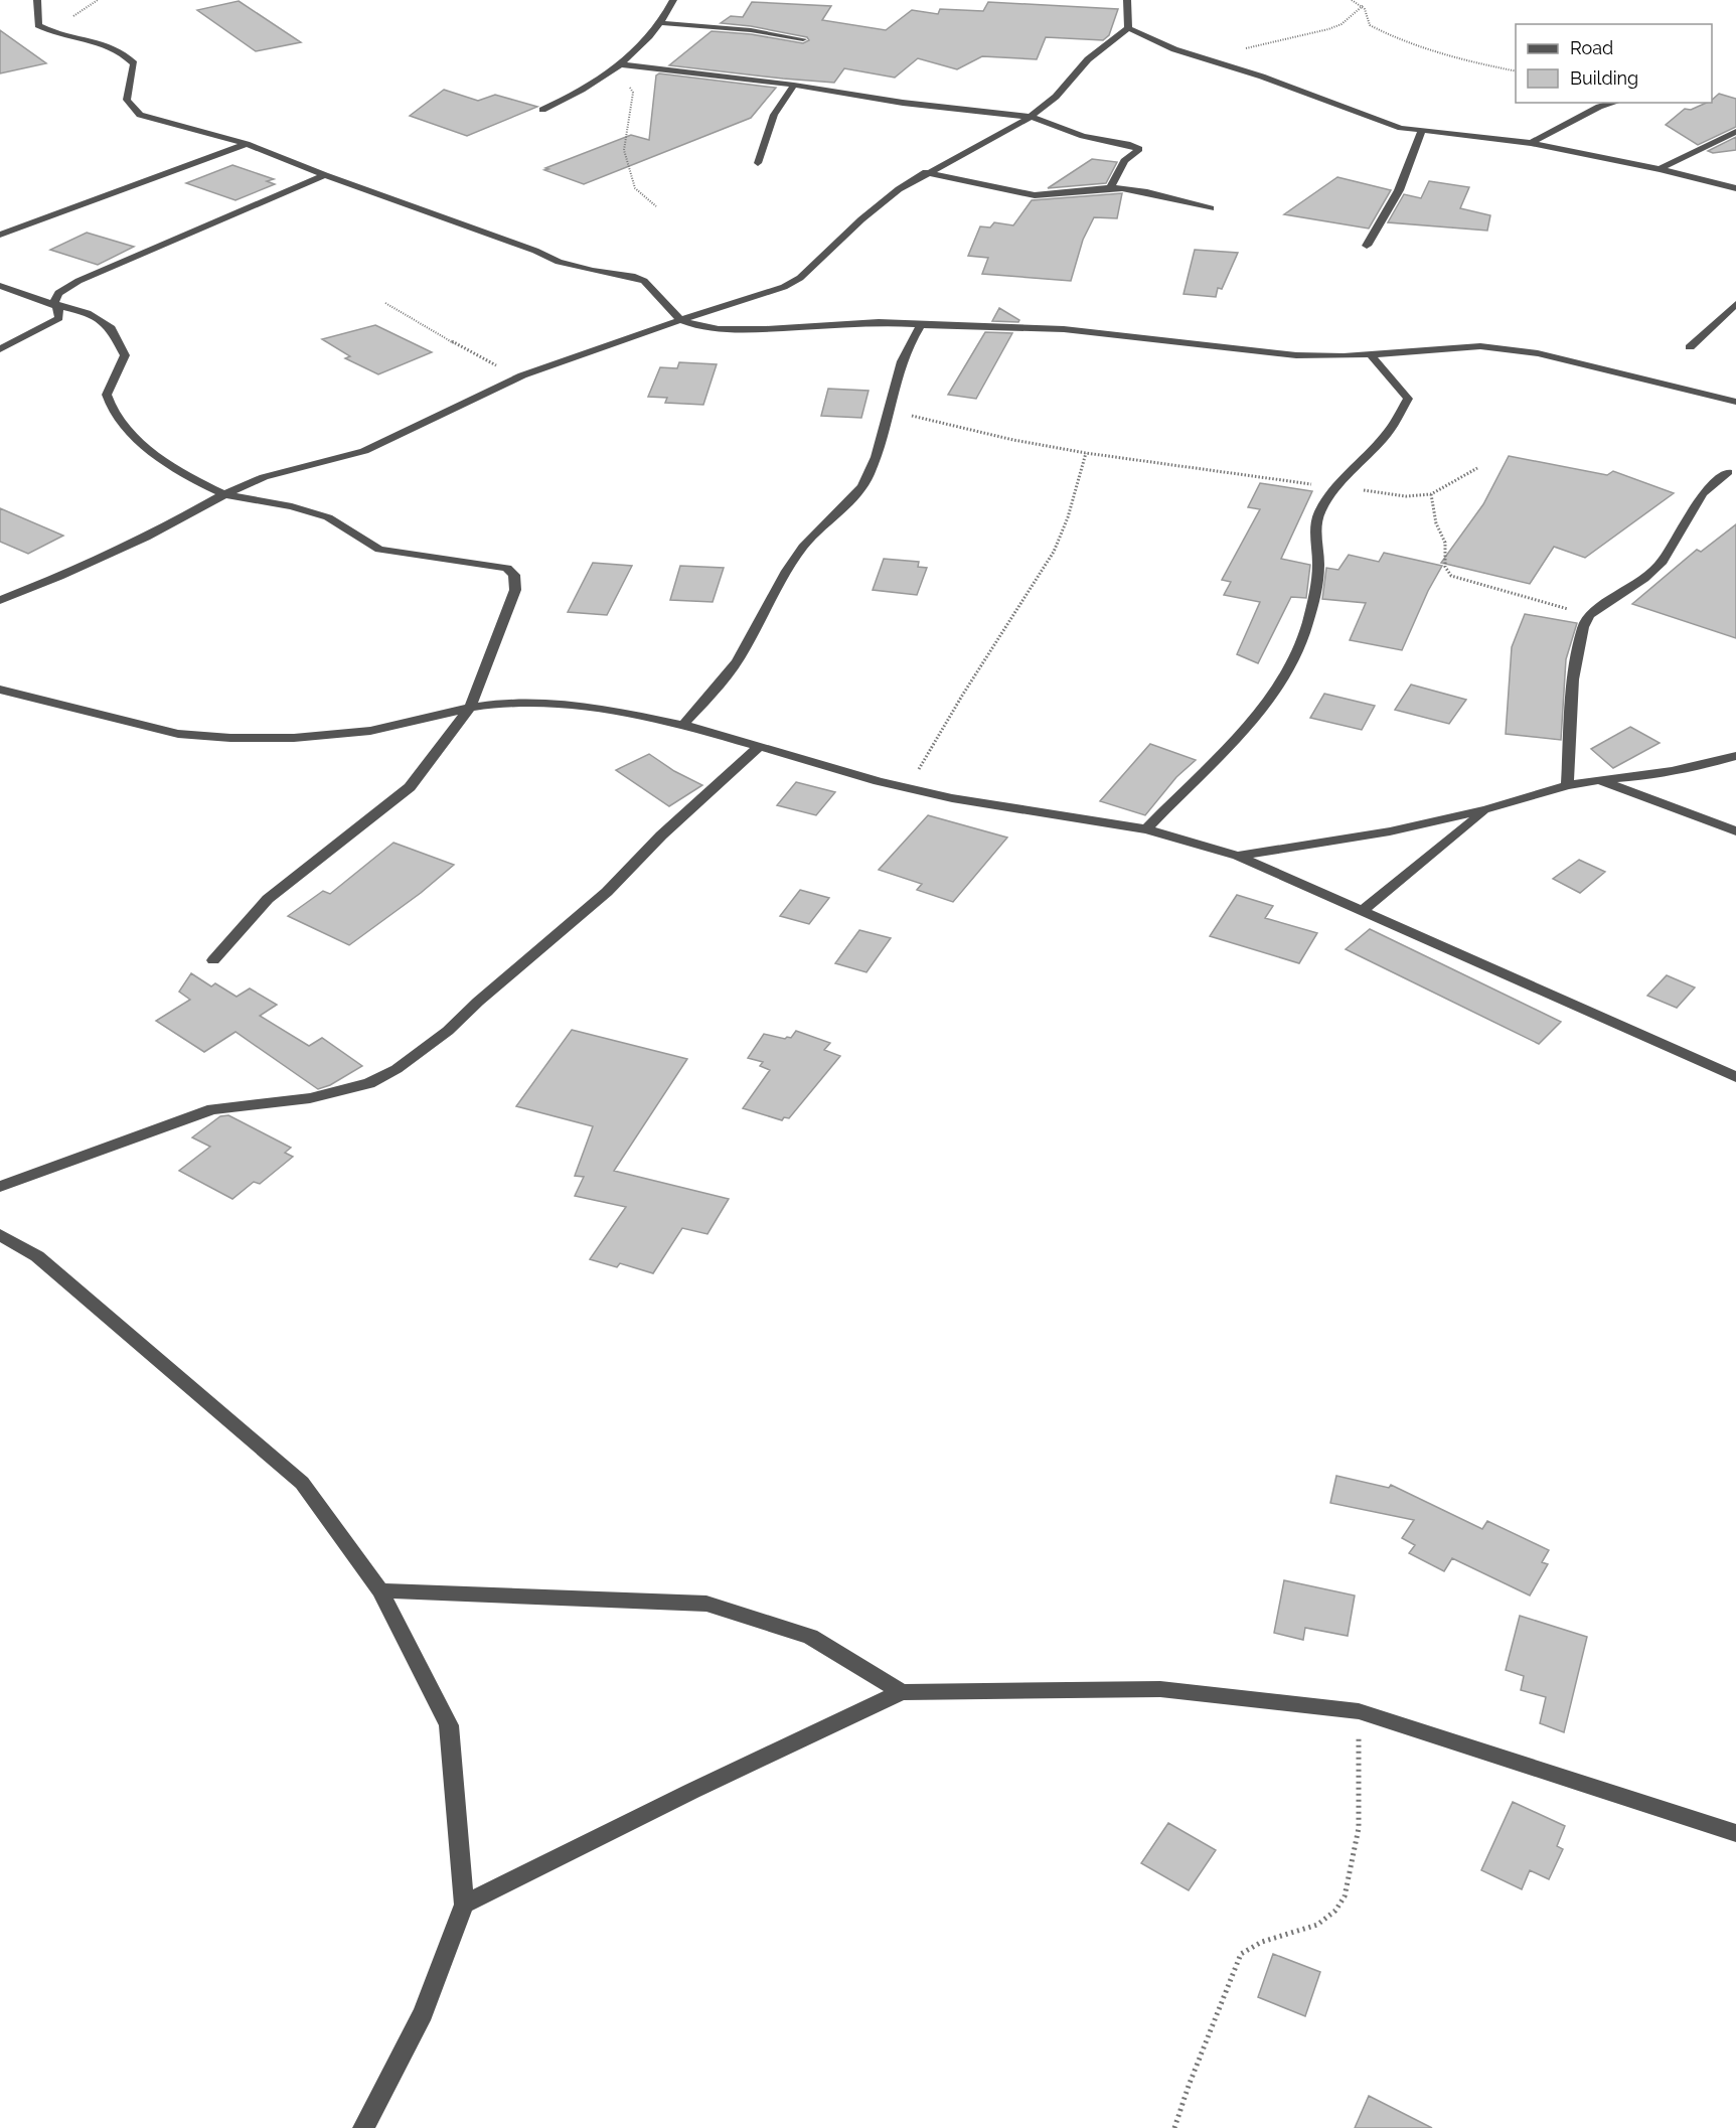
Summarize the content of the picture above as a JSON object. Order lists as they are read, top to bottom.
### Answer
{
  "legend": ["Road", "Building"]
}
